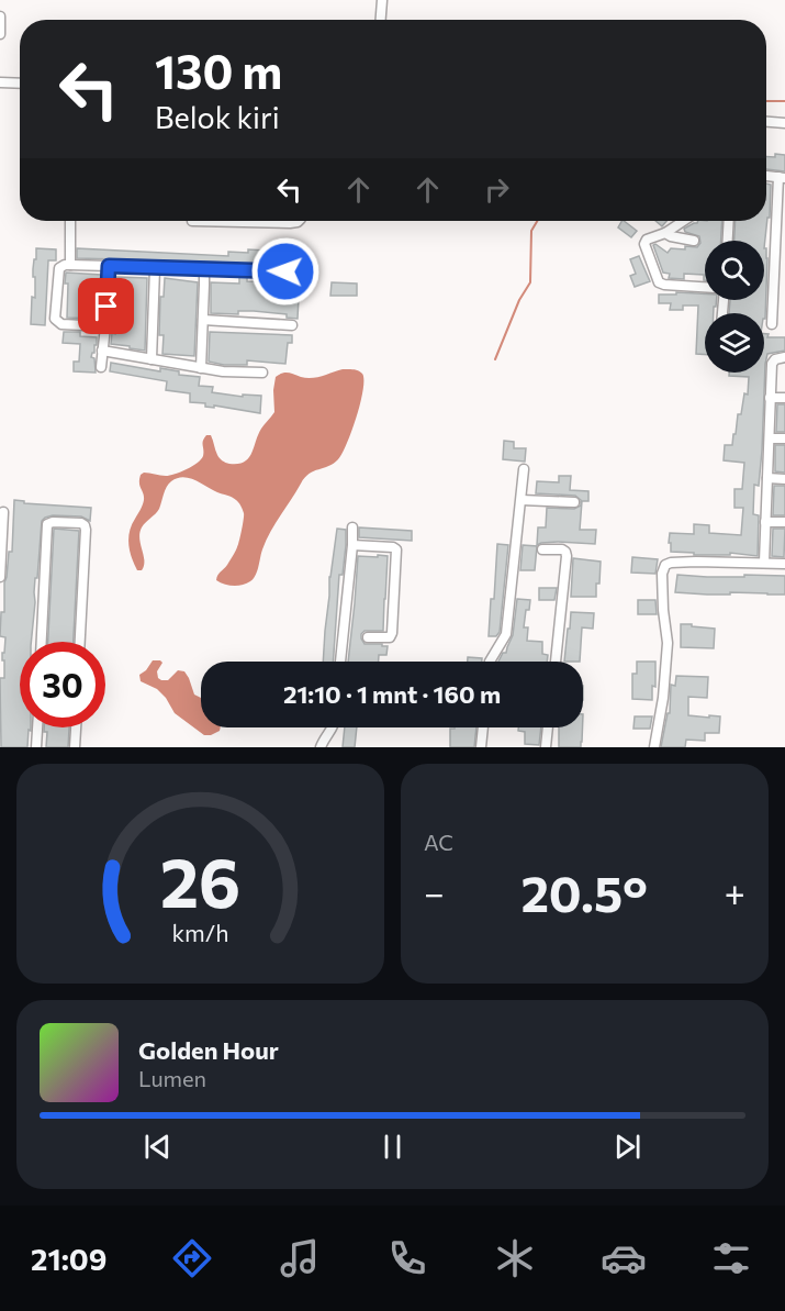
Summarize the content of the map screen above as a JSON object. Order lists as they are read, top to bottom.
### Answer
{
  "page": {
    "turn": ["130 m", "Belok kiri"],
    "limit": "30",
    "trip": "21:10 · 1 mnt · 160 m",
    "tile": "AC",
    "heat": ["−", "20.5°", "+"],
    "song": ["Golden Hour", "Lumen"],
    "tabs": "21:09",
    "gauge": ["26", "km/h"]
  }
}
